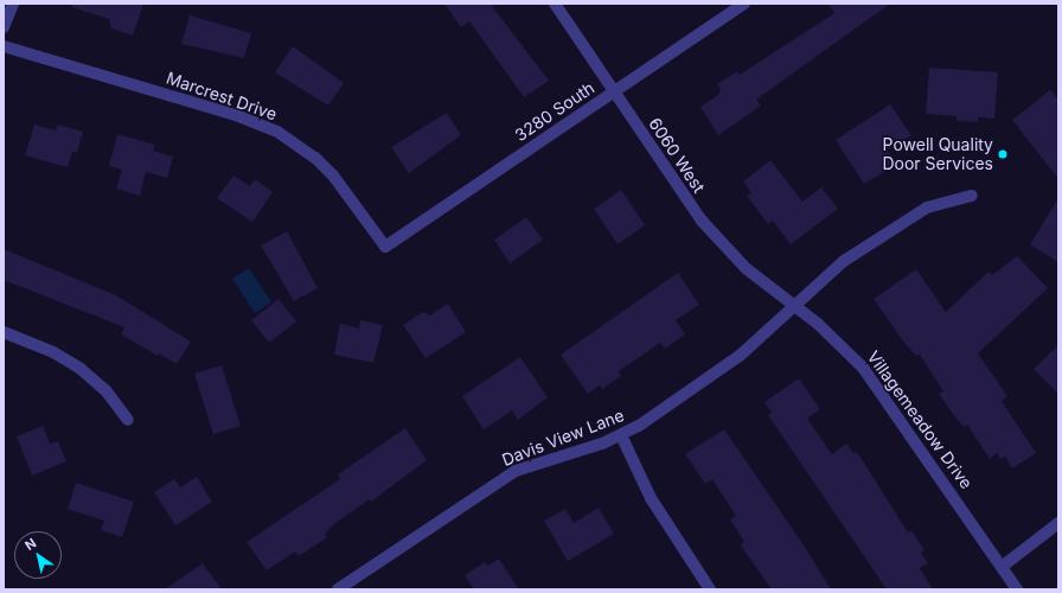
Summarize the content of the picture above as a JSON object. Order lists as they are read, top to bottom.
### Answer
{
  "streets": {
    "street": [
      "Marcrest Drive",
      "3280 South",
      "6060 West",
      "Villagemeadow Drive",
      "Davis View Lane"
    ]
  },
  "crossings": [
    ["Marcrest Drive", "3280 South"],
    ["3280 South", "6060 West"],
    ["6060 West", "Villagemeadow Drive"],
    ["6060 West", "Davis View Lane"],
    ["Villagemeadow Drive", "Davis View Lane"]
  ],
  "places": ["Powell Quality Door Services"],
  "north": "top left"
}
